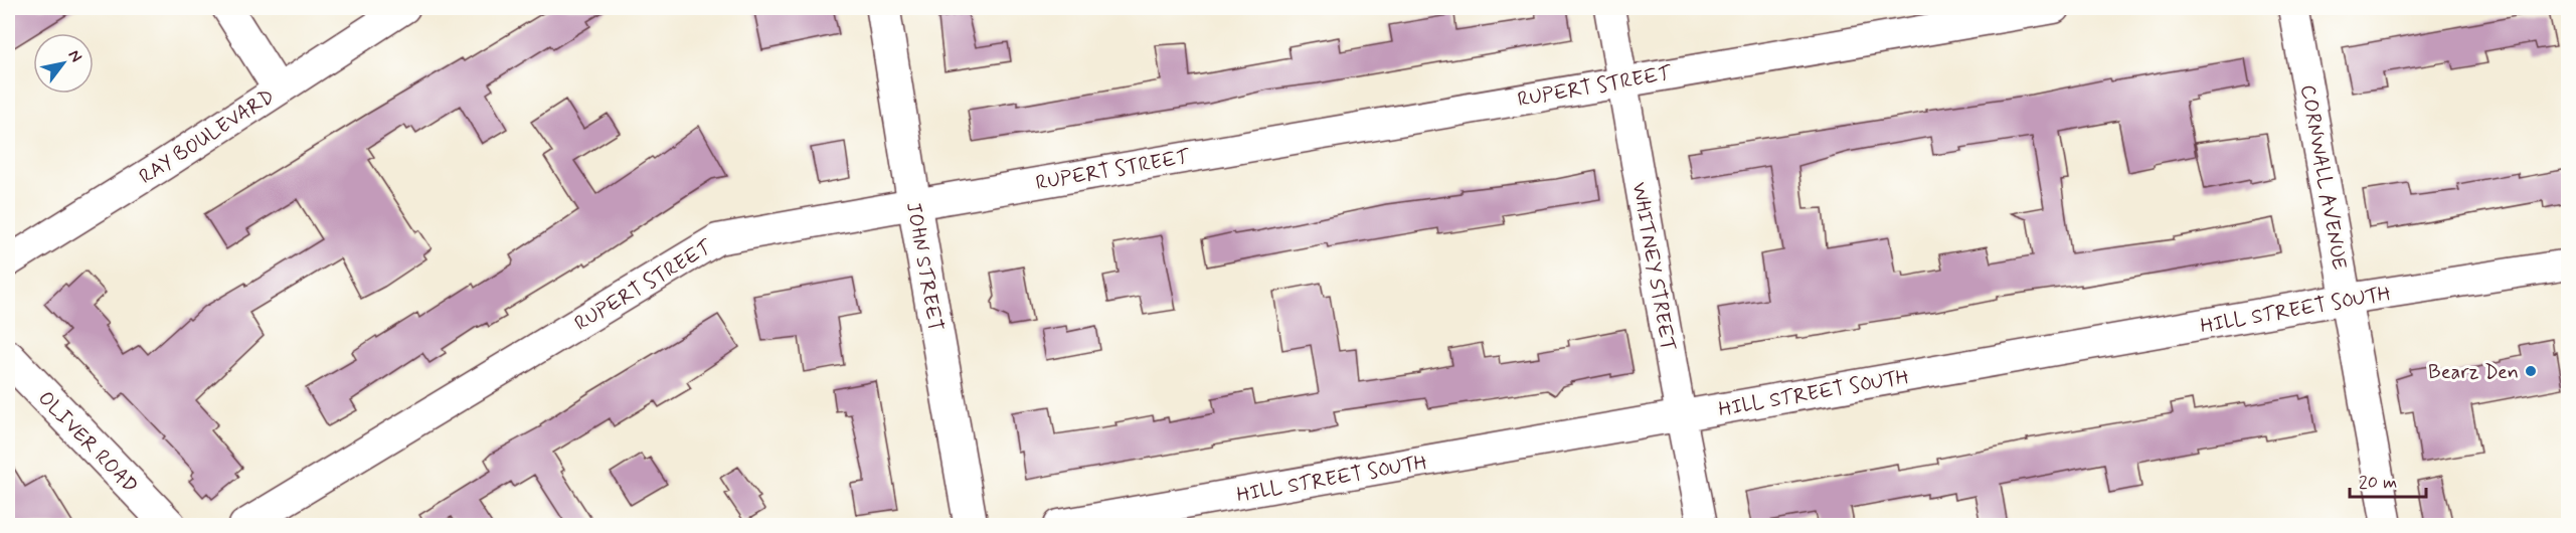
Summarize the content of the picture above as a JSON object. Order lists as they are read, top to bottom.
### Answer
{
  "streets": {
    "street": [
      "RUPERT STREET",
      "RAY BOULEVARD",
      "CORNWALL AVENUE",
      "JOHN STREET",
      "WHITNEY STREET",
      "HILL STREET SOUTH",
      "OLIVER ROAD"
    ]
  },
  "crossings": [
    ["RUPERT STREET", "JOHN STREET"],
    ["RUPERT STREET", "WHITNEY STREET"],
    ["CORNWALL AVENUE", "HILL STREET SOUTH"],
    ["WHITNEY STREET", "HILL STREET SOUTH"]
  ],
  "places": ["Bearz Den"],
  "scale_bar": "20 m",
  "north": "top right"
}
